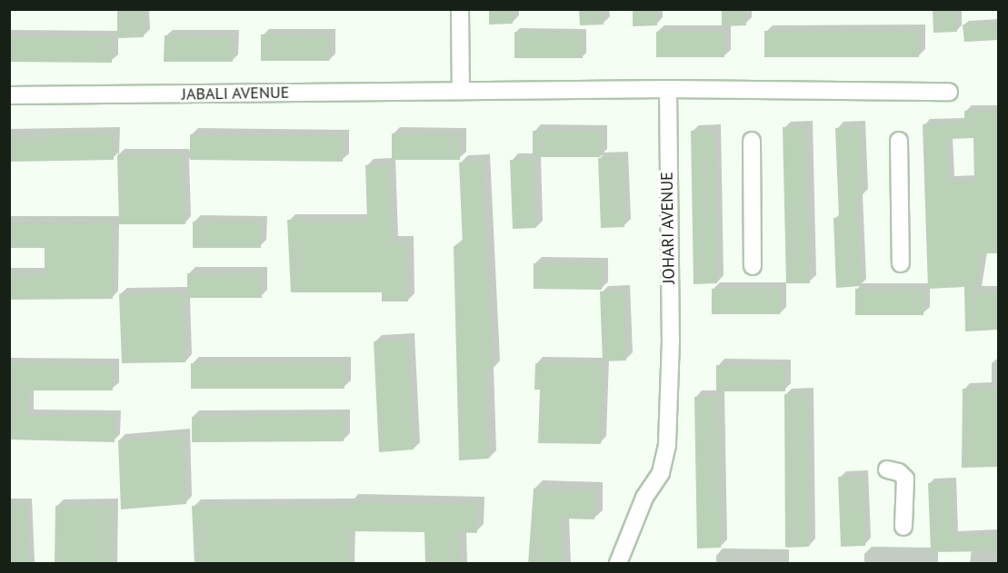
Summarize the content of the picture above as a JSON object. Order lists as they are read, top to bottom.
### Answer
{
  "streets": {
    "street": ["JABALI AVENUE", "JOHARI AVENUE"]
  }
}
